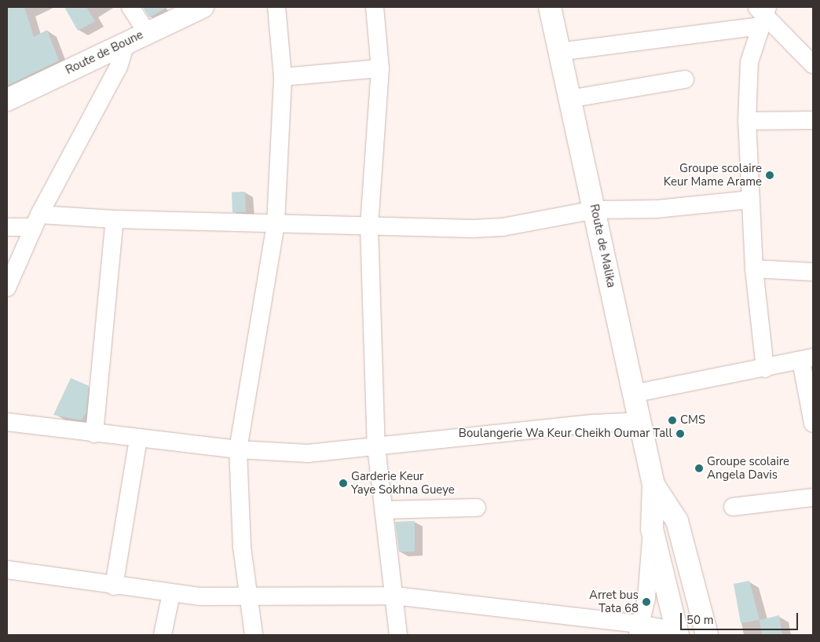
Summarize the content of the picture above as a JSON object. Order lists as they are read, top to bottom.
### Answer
{
  "streets": {
    "main road": ["Route de Boune", "Route de Malika"]
  },
  "places": [
    "Groupe scolaire Keur Mame Arame",
    "CMS",
    "Boulangerie Wa Keur Cheikh Oumar Tall",
    "Groupe scolaire Angela Davis",
    "Garderie Keur Yaye Sokhna Gueye",
    "Arret bus Tata 68"
  ],
  "scale_bar": "50 m"
}
